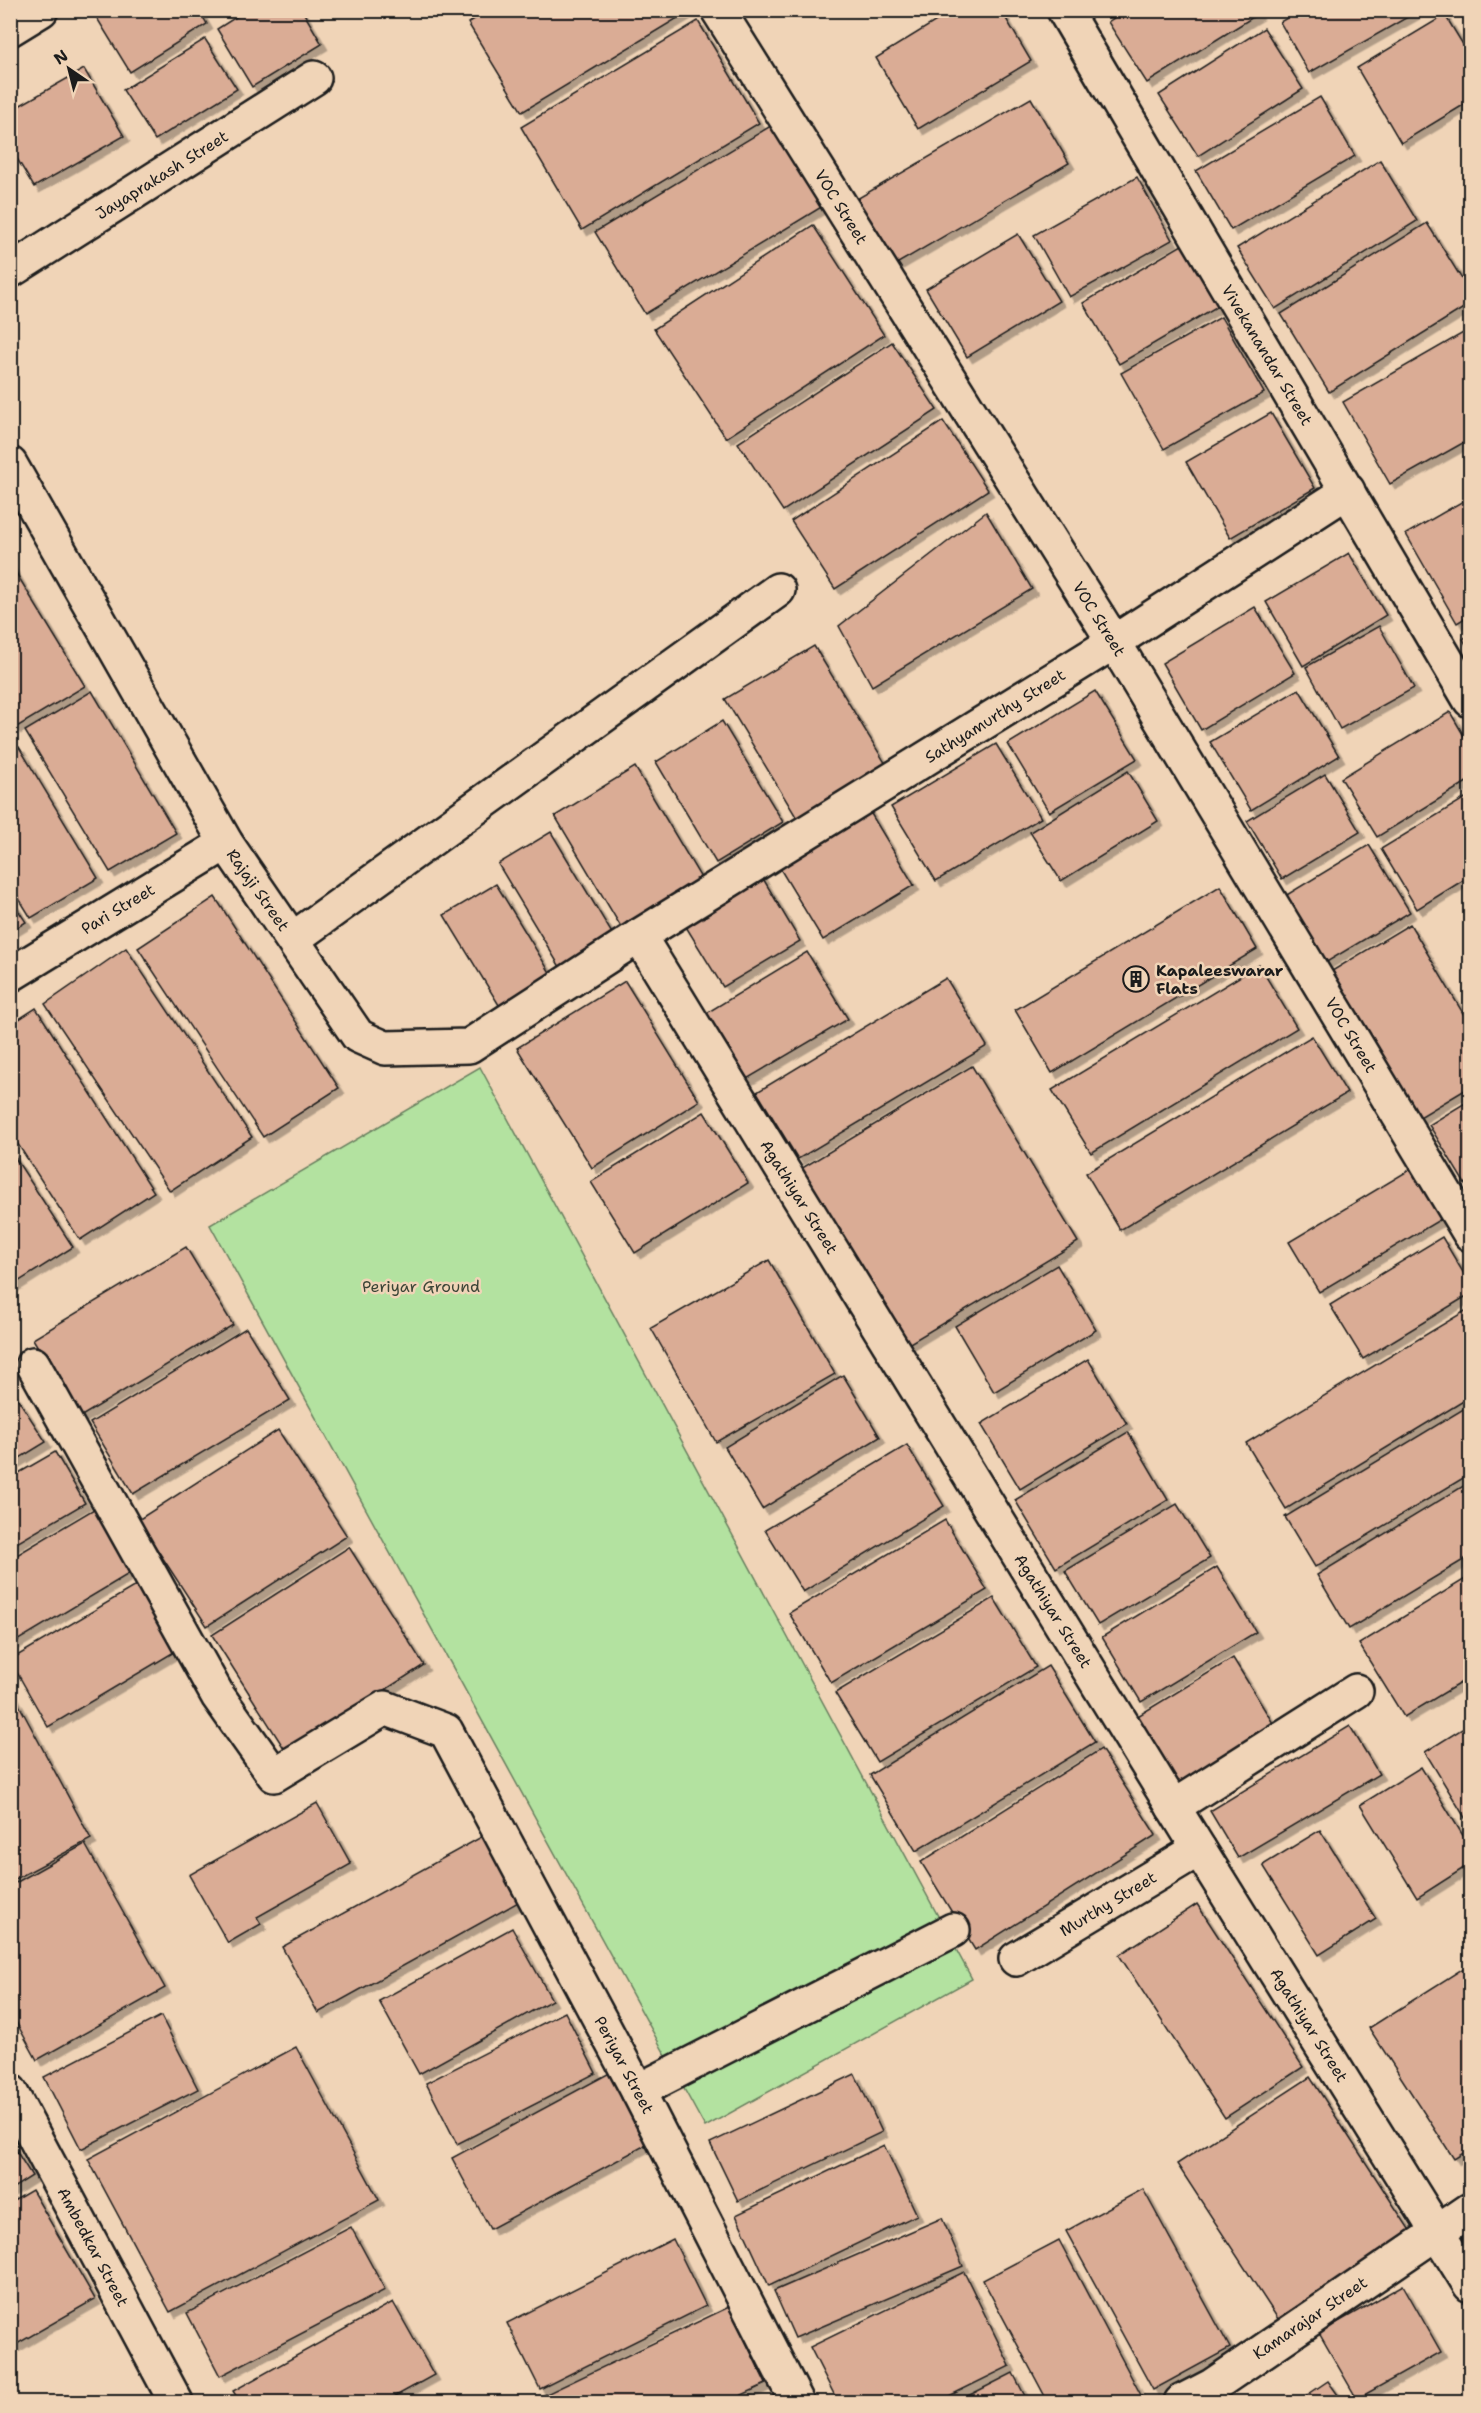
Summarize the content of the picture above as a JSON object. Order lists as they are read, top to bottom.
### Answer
{
  "streets": {
    "street": [
      "Jayaprakash Street",
      "VOC Street",
      "Vivekanandar Street",
      "Sathyamurthy Street",
      "Rajaji Street",
      "Pari Street",
      "Agathiyar Street",
      "Murthy Street",
      "Periyar Street",
      "Ambedkar Street",
      "Kamarajar Street"
    ]
  },
  "crossings": [
    ["VOC Street", "Sathyamurthy Street"],
    ["Vivekanandar Street", "Sathyamurthy Street"],
    ["Sathyamurthy Street", "Rajaji Street"],
    ["Sathyamurthy Street", "Agathiyar Street"],
    ["Rajaji Street", "Pari Street"],
    ["Rajaji Street", "Agathiyar Street"],
    ["Agathiyar Street", "Murthy Street"],
    ["Agathiyar Street", "Kamarajar Street"]
  ],
  "parks": ["Periyar Ground"],
  "places": {
    "building": ["Kapaleeswarar Flats"]
  },
  "north": "top left"
}
